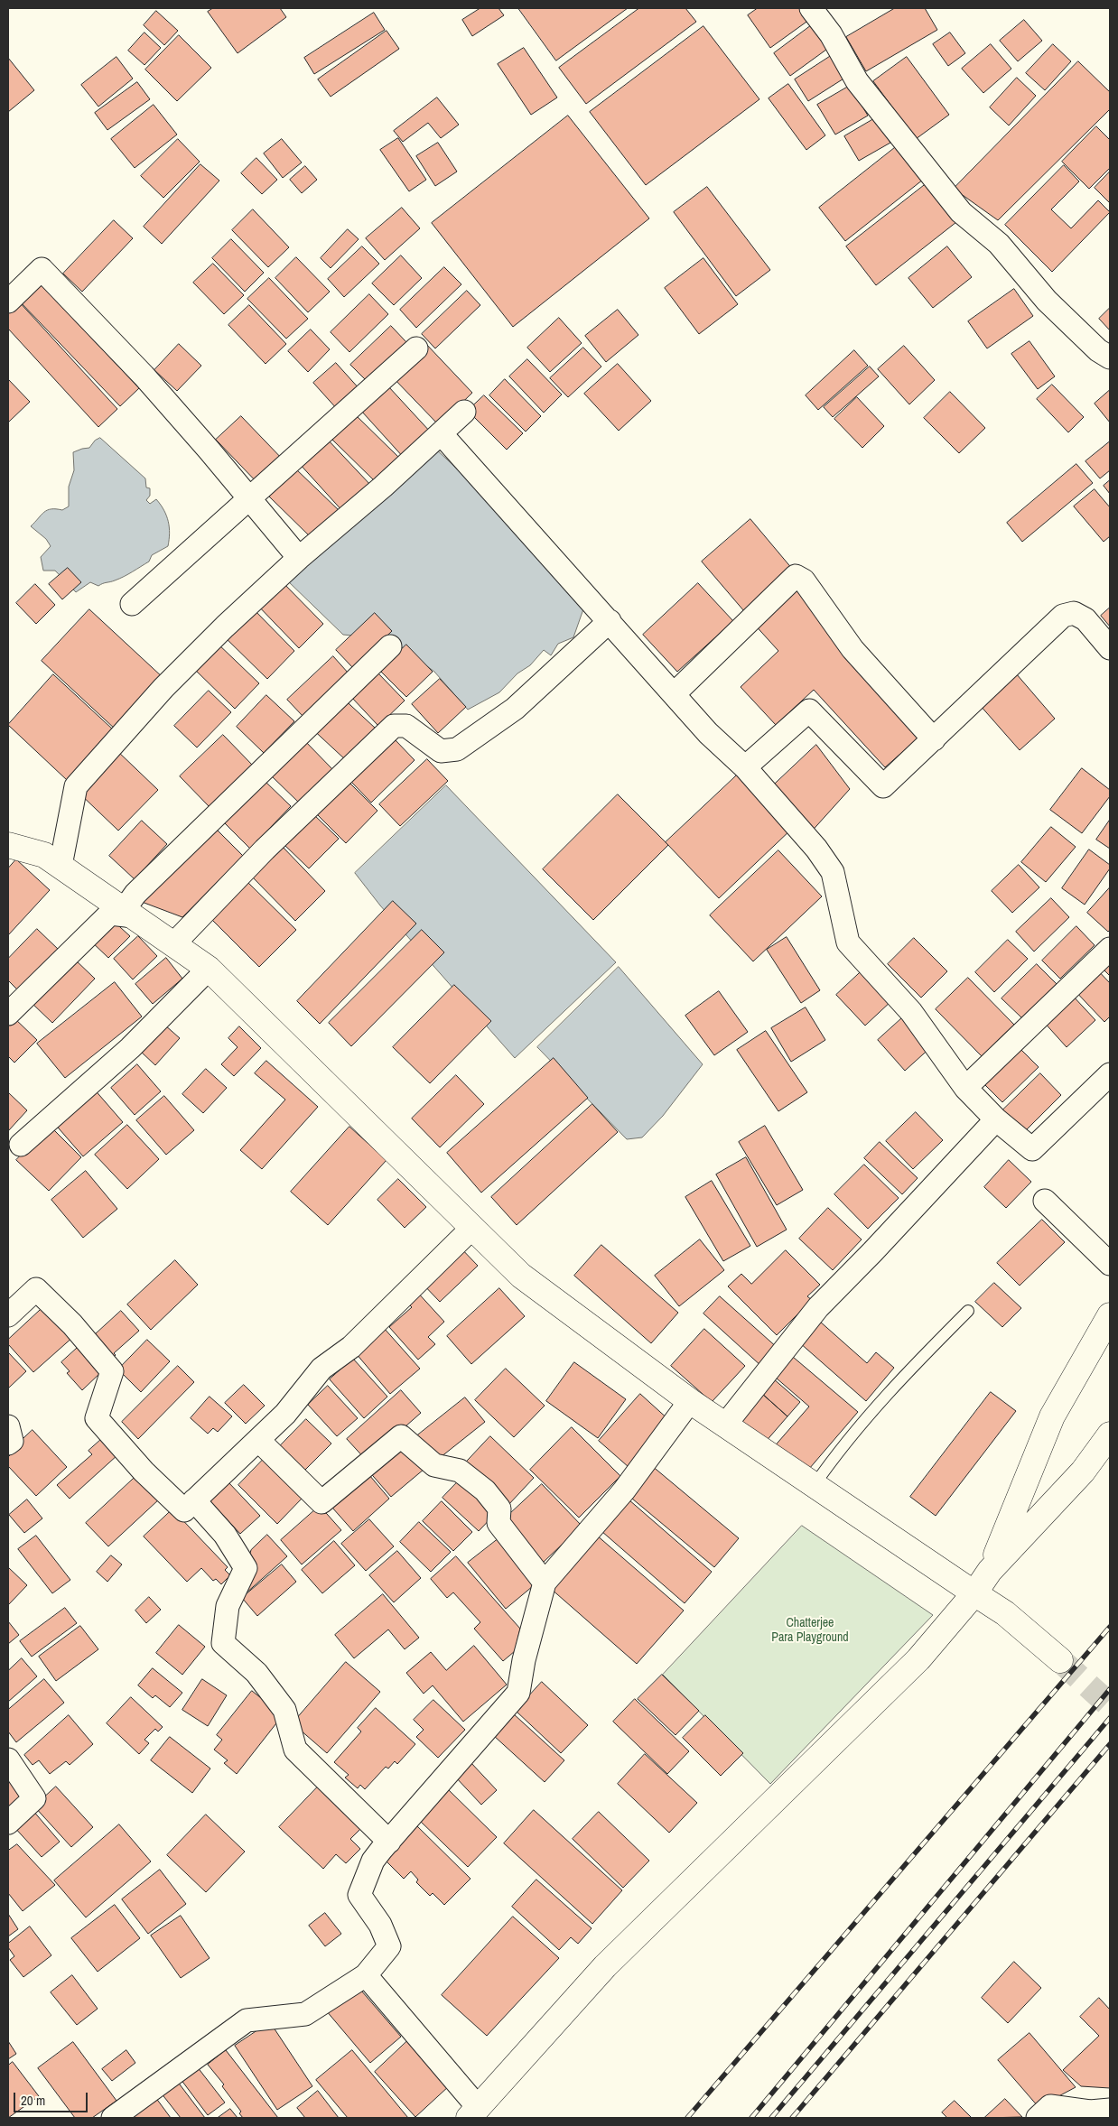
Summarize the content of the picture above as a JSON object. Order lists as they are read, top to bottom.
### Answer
{
  "parks": ["Chatterjee Para Playground"],
  "scale_bar": "20 m"
}
